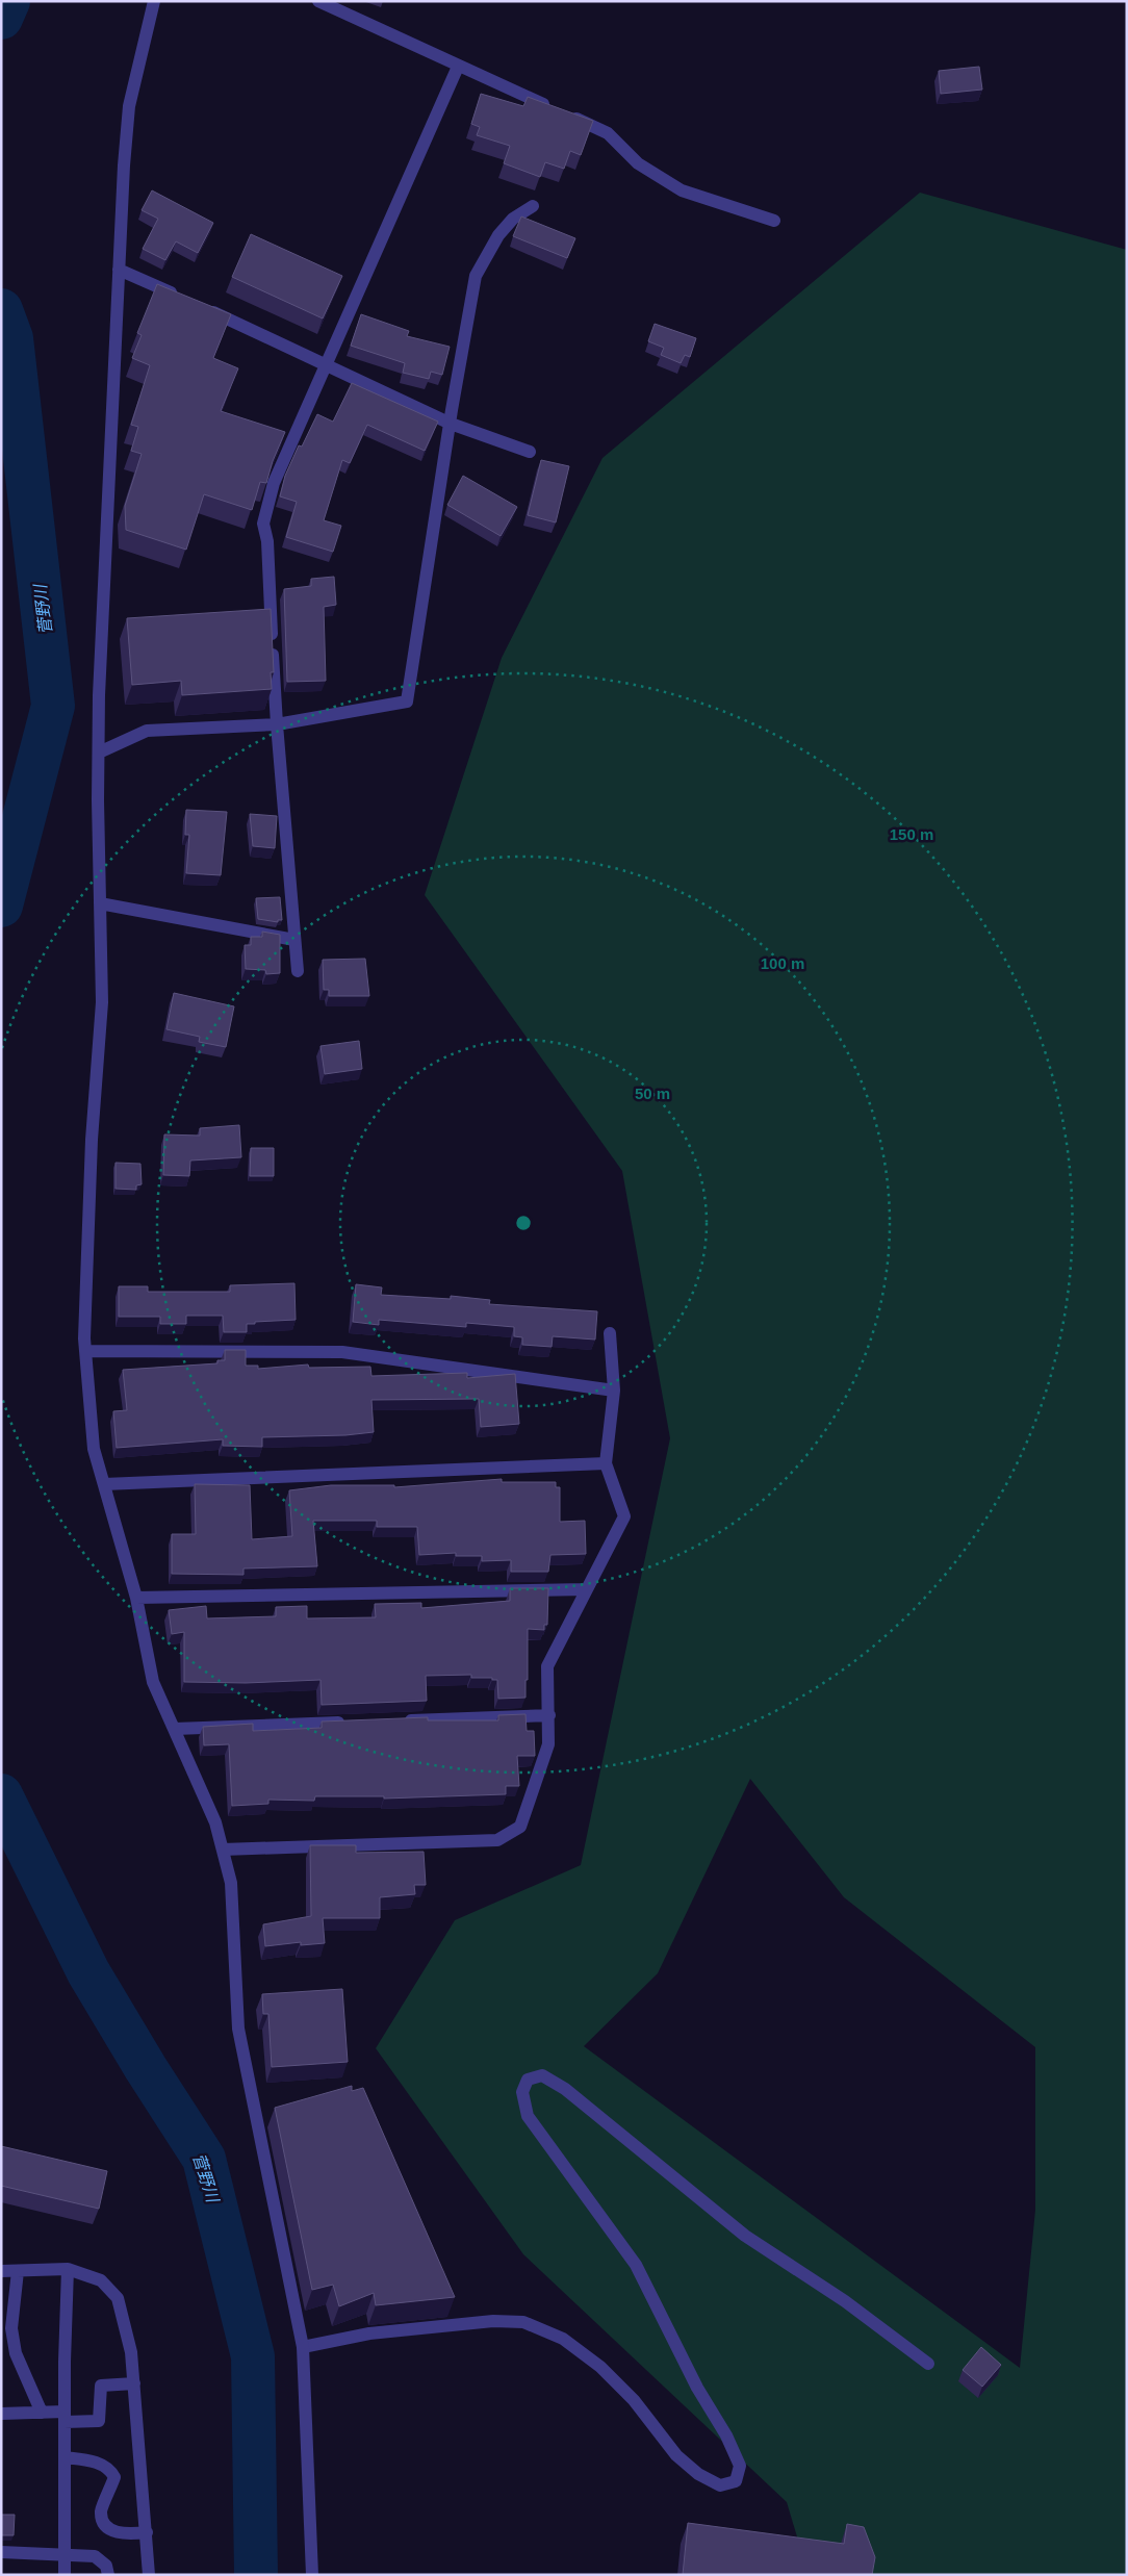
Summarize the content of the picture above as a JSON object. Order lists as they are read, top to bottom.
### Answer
{
  "water": ["菅野川"],
  "rings": ["150 m", "100 m", "50 m"]
}
